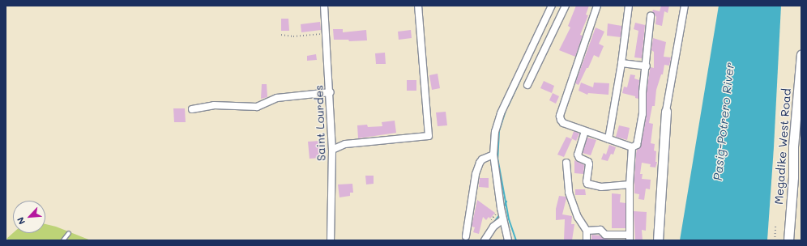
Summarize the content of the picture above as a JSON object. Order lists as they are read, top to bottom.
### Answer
{
  "streets": {
    "street": ["Saint Lourdes", "Megadike West Road"]
  },
  "water": ["Pasig-Potrero River"],
  "north": "bottom left"
}
